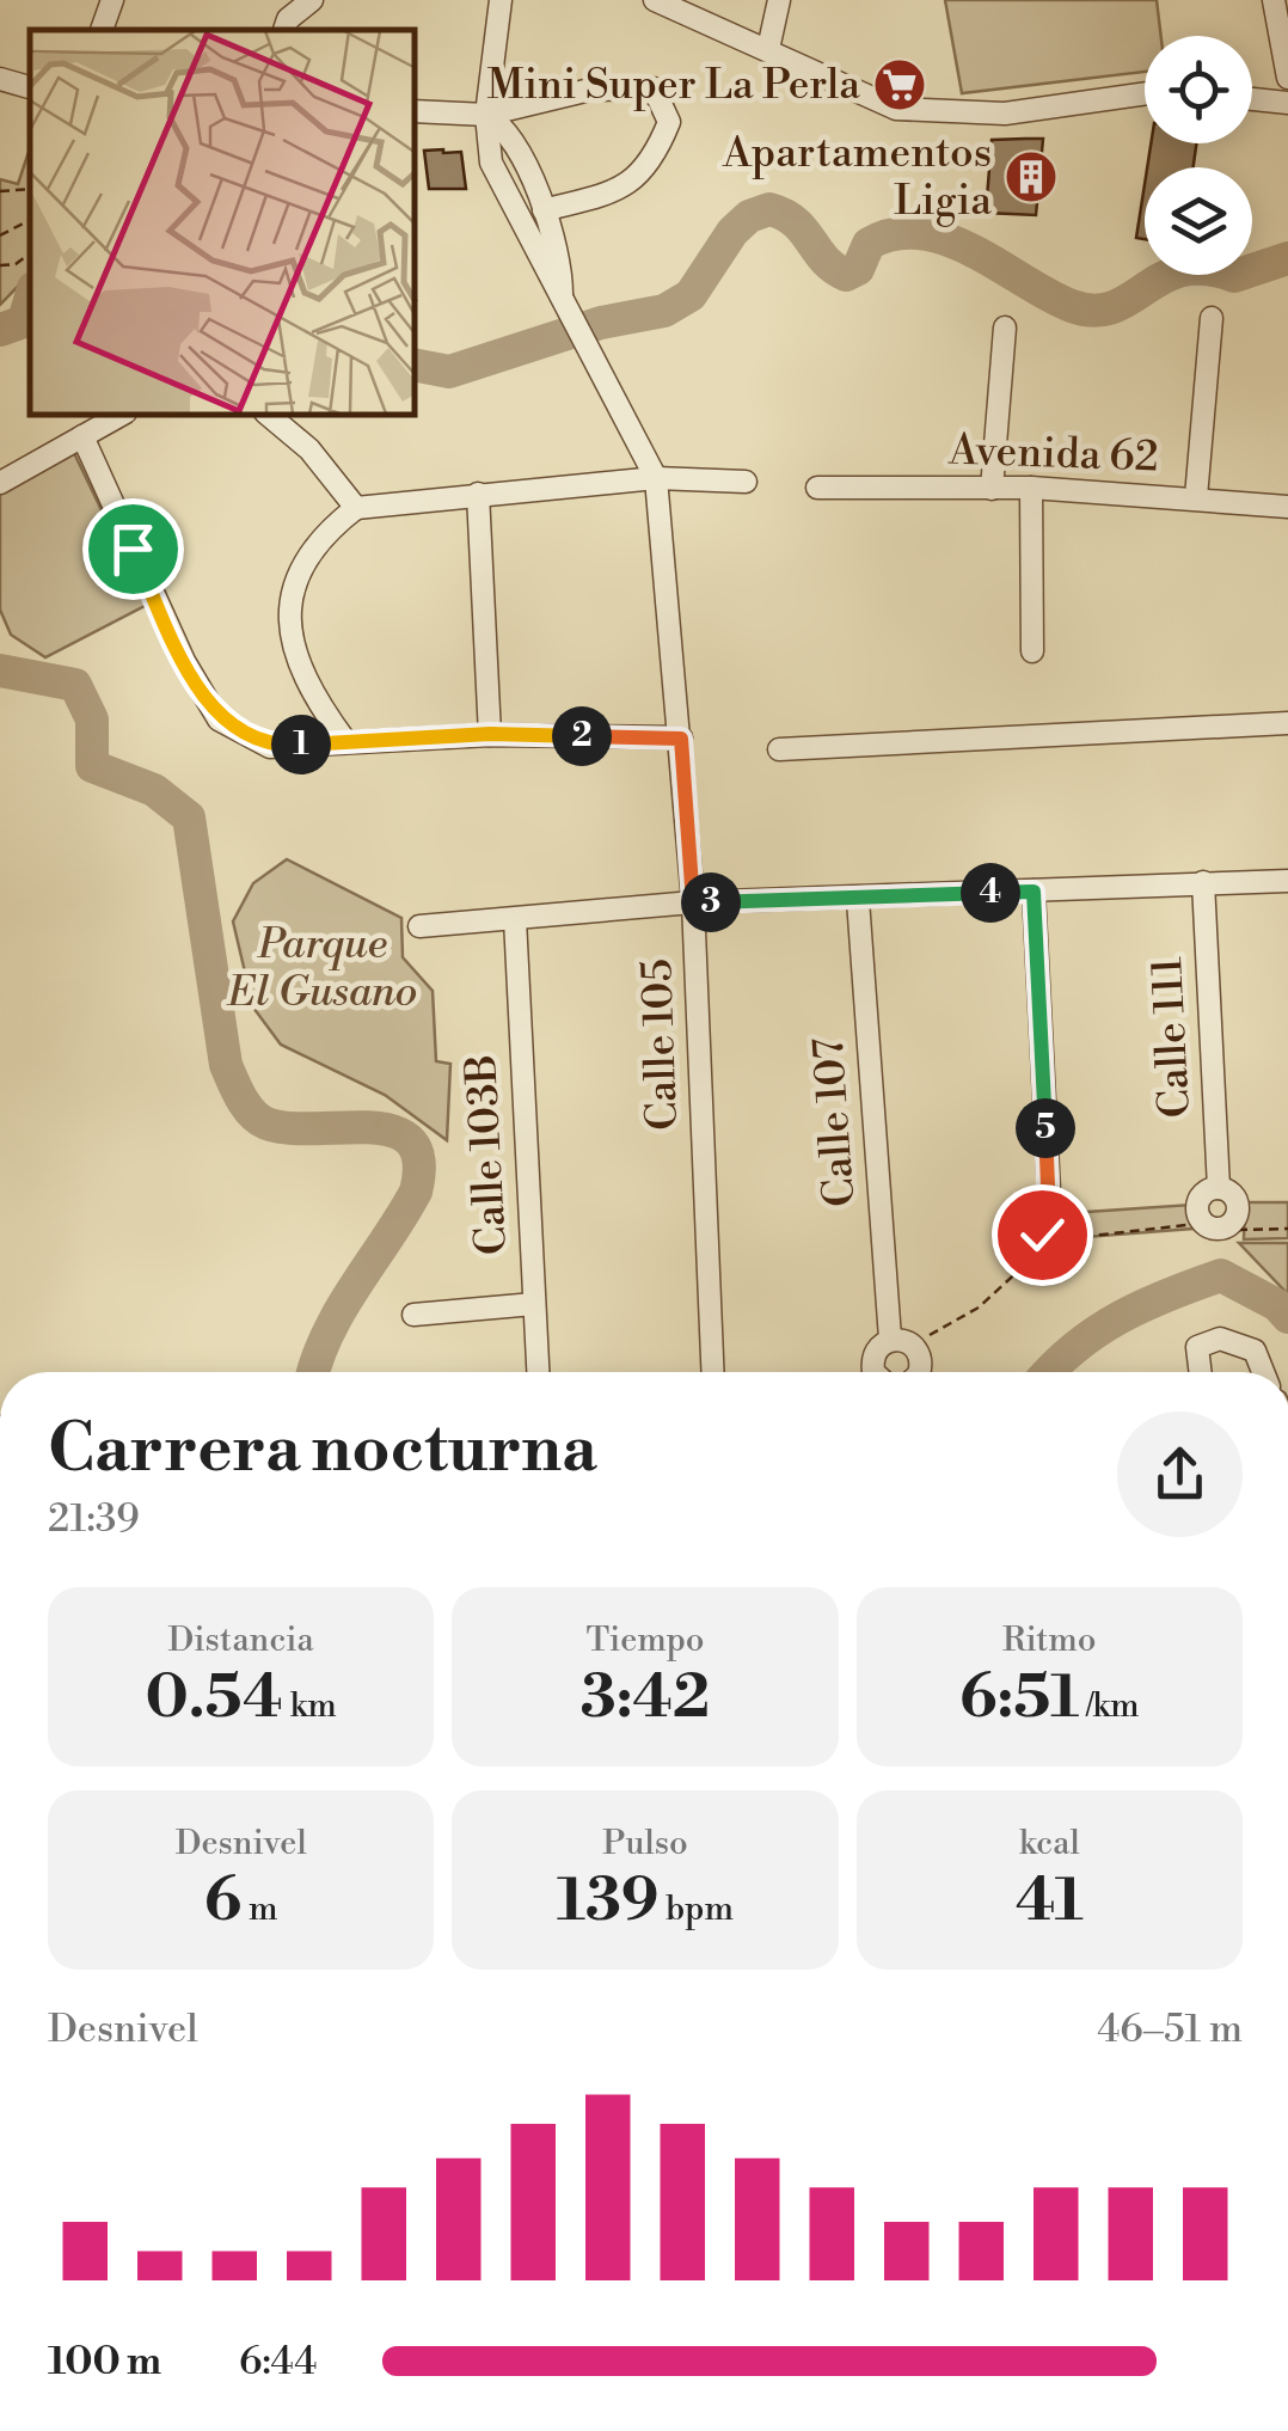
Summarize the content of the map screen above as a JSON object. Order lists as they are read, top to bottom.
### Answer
{
  "streets": {
    "street": [
      "Avenida 62",
      "Calle 111",
      "Calle 105",
      "Calle 107",
      "Calle 103B"
    ]
  },
  "parks": ["Parque El Gusano"],
  "places": {
    "supermarket": ["Mini Super La Perla"],
    "building": ["Apartamentos Ligia"]
  },
  "page": {
    "pins": [
      "2",
      "1",
      "4",
      "3",
      "5"
    ],
    "heading": ["Carrera nocturna", "21:39"],
    "stats": [
      ["Distancia", "0.54 km"],
      ["Tiempo", "3:42"],
      ["Ritmo", "6:51 /km"],
      ["Desnivel", "6 m"],
      ["Pulso", "139 bpm"],
      ["kcal", "41"]
    ],
    "chart": ["Desnivel", "46–51 m"],
    "list": [
      {
        "name": "100 m",
        "note": "6:44"
      }
    ]
  }
}
